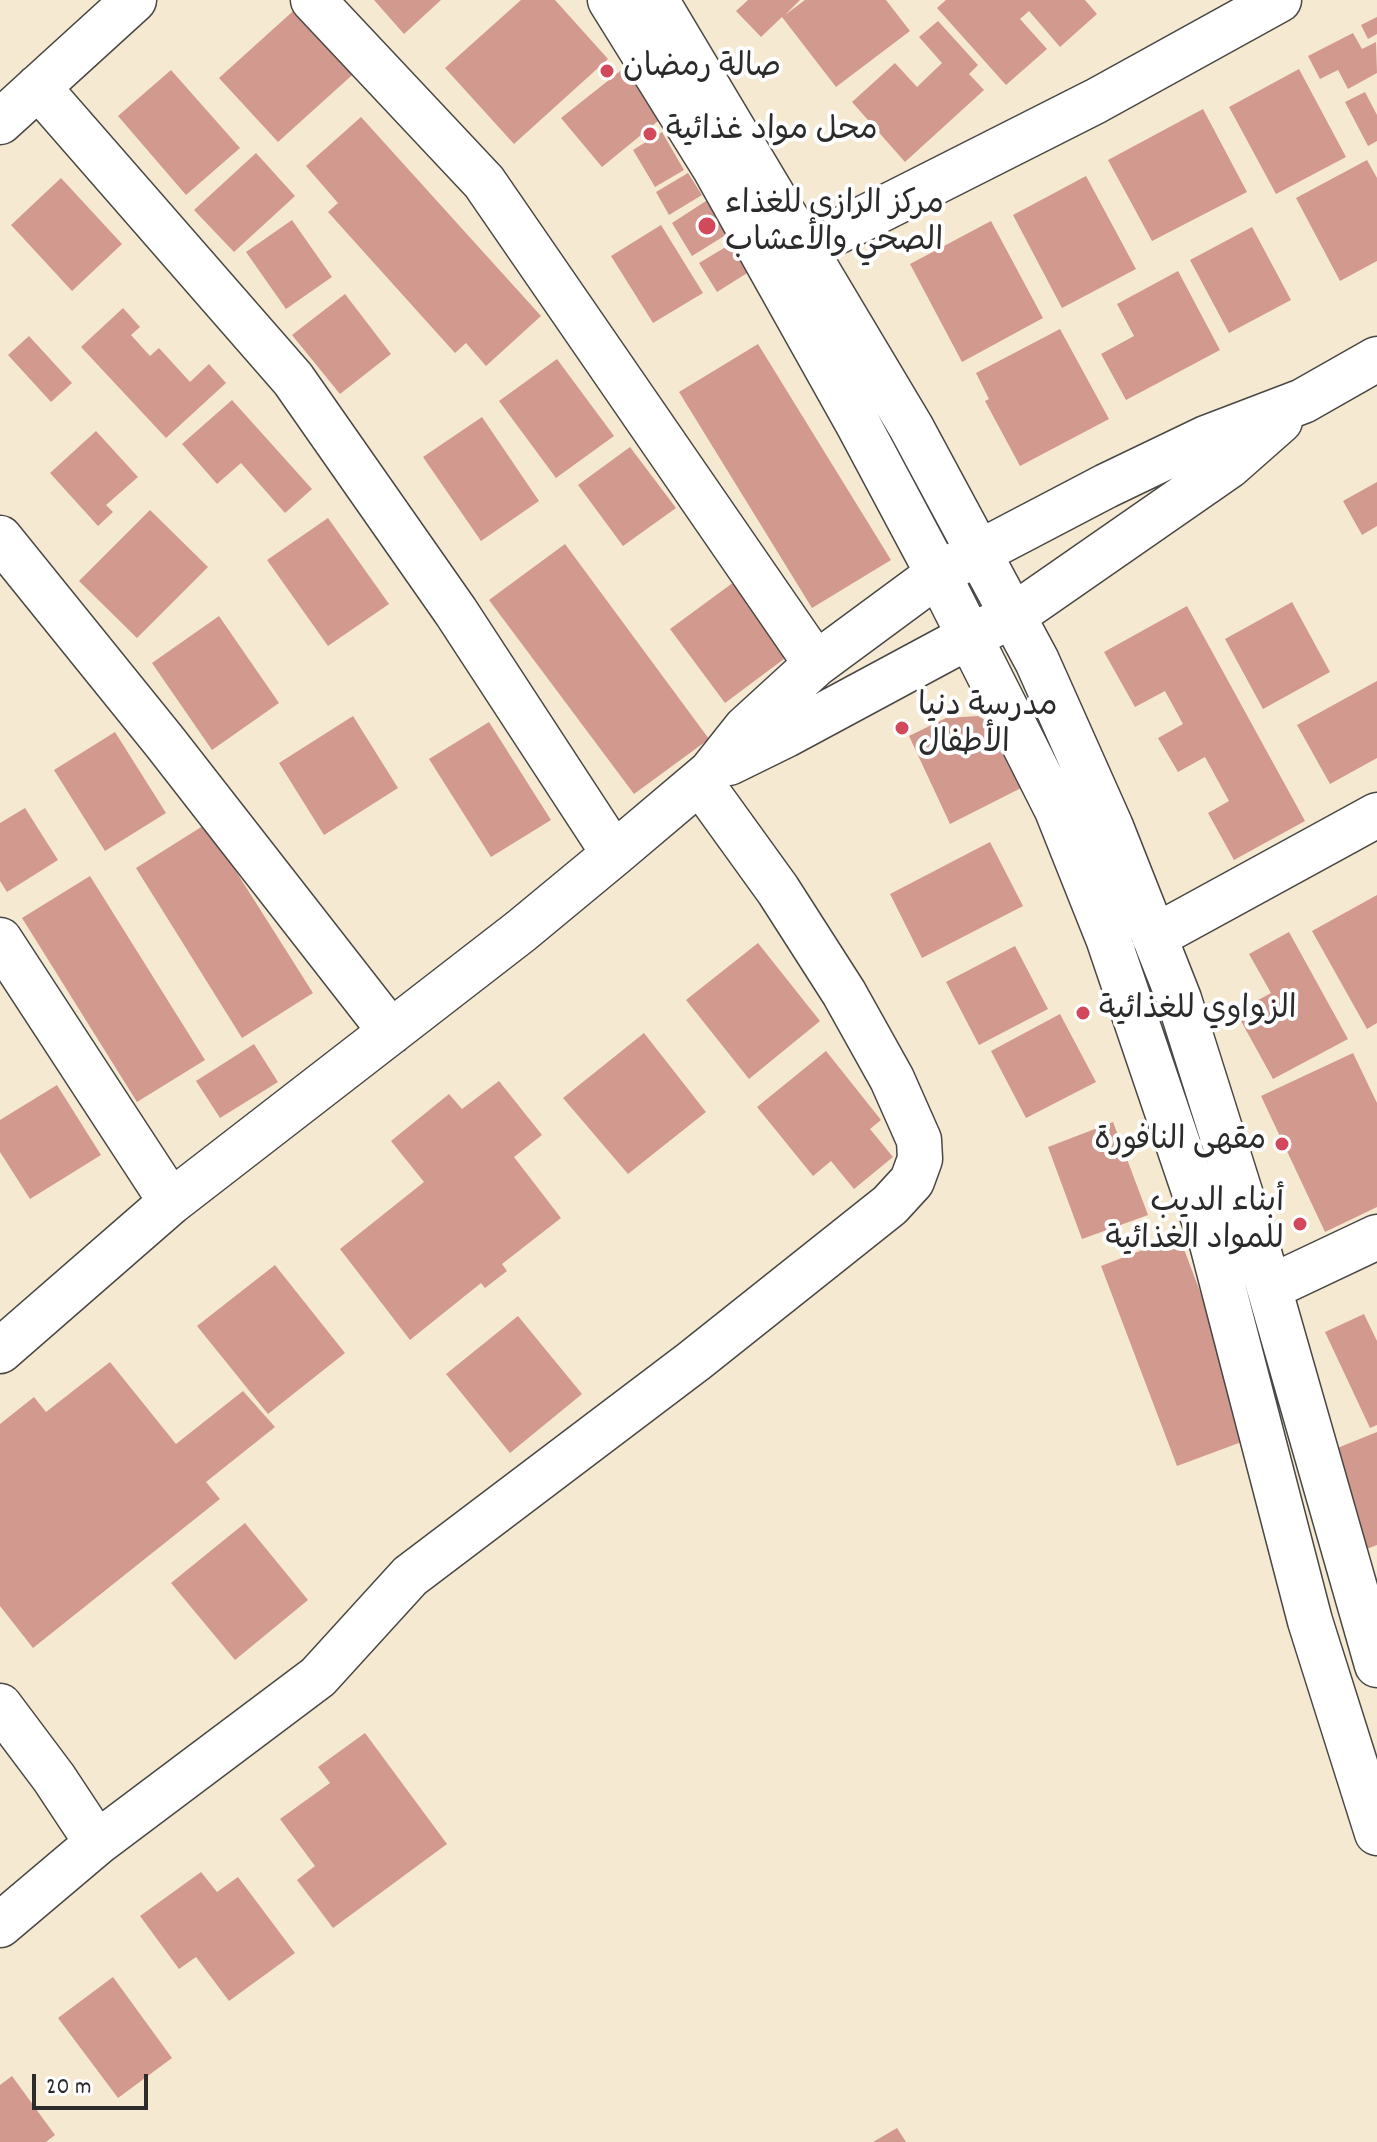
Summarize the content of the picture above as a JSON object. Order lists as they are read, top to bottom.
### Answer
{
  "places": [
    "صالة رمضان",
    "محل مواد غذائية",
    "مركز الرازي للغذاء الصحي والأعشاب",
    "مدرسة دنيا الأطفال",
    "الزواوي للغذائية",
    "مقهى النافورة",
    "أبناء الديب للمواد الغذائية"
  ],
  "scale_bar": "20 m"
}
